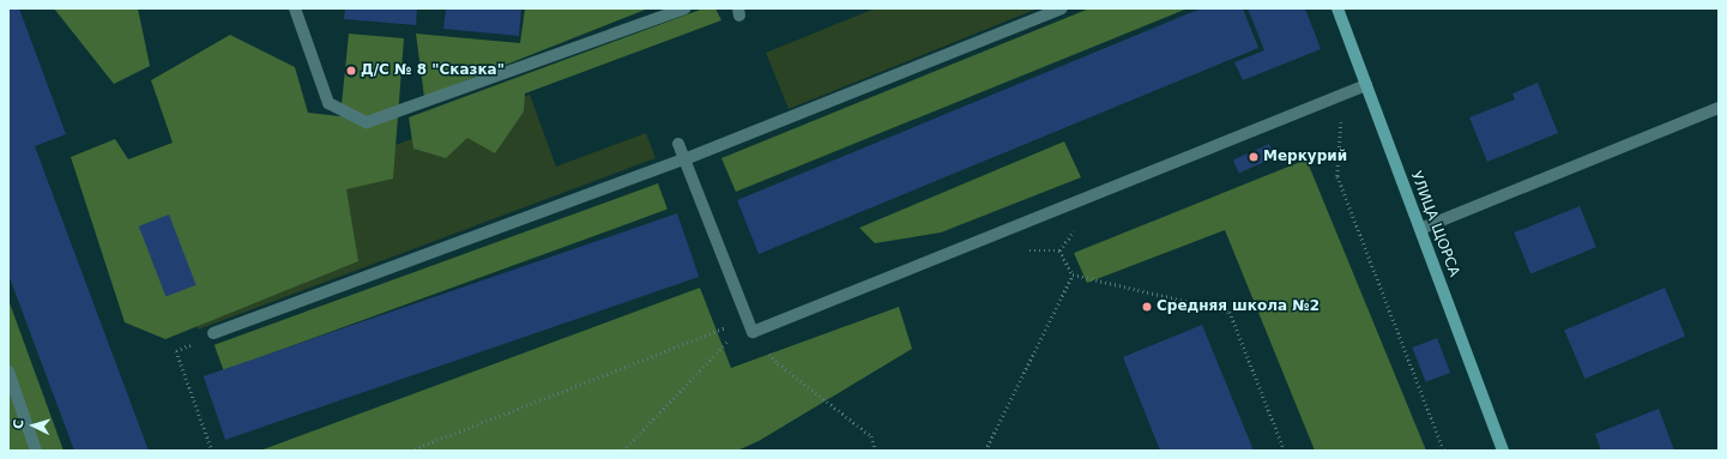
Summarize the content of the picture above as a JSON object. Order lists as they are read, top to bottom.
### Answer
{
  "streets": {
    "street": ["УЛИЦА ЩОРСА"]
  },
  "places": ["Д/С № 8 \"Сказка\"", "Меркурий", "Средняя школа №2"],
  "north": "left"
}
